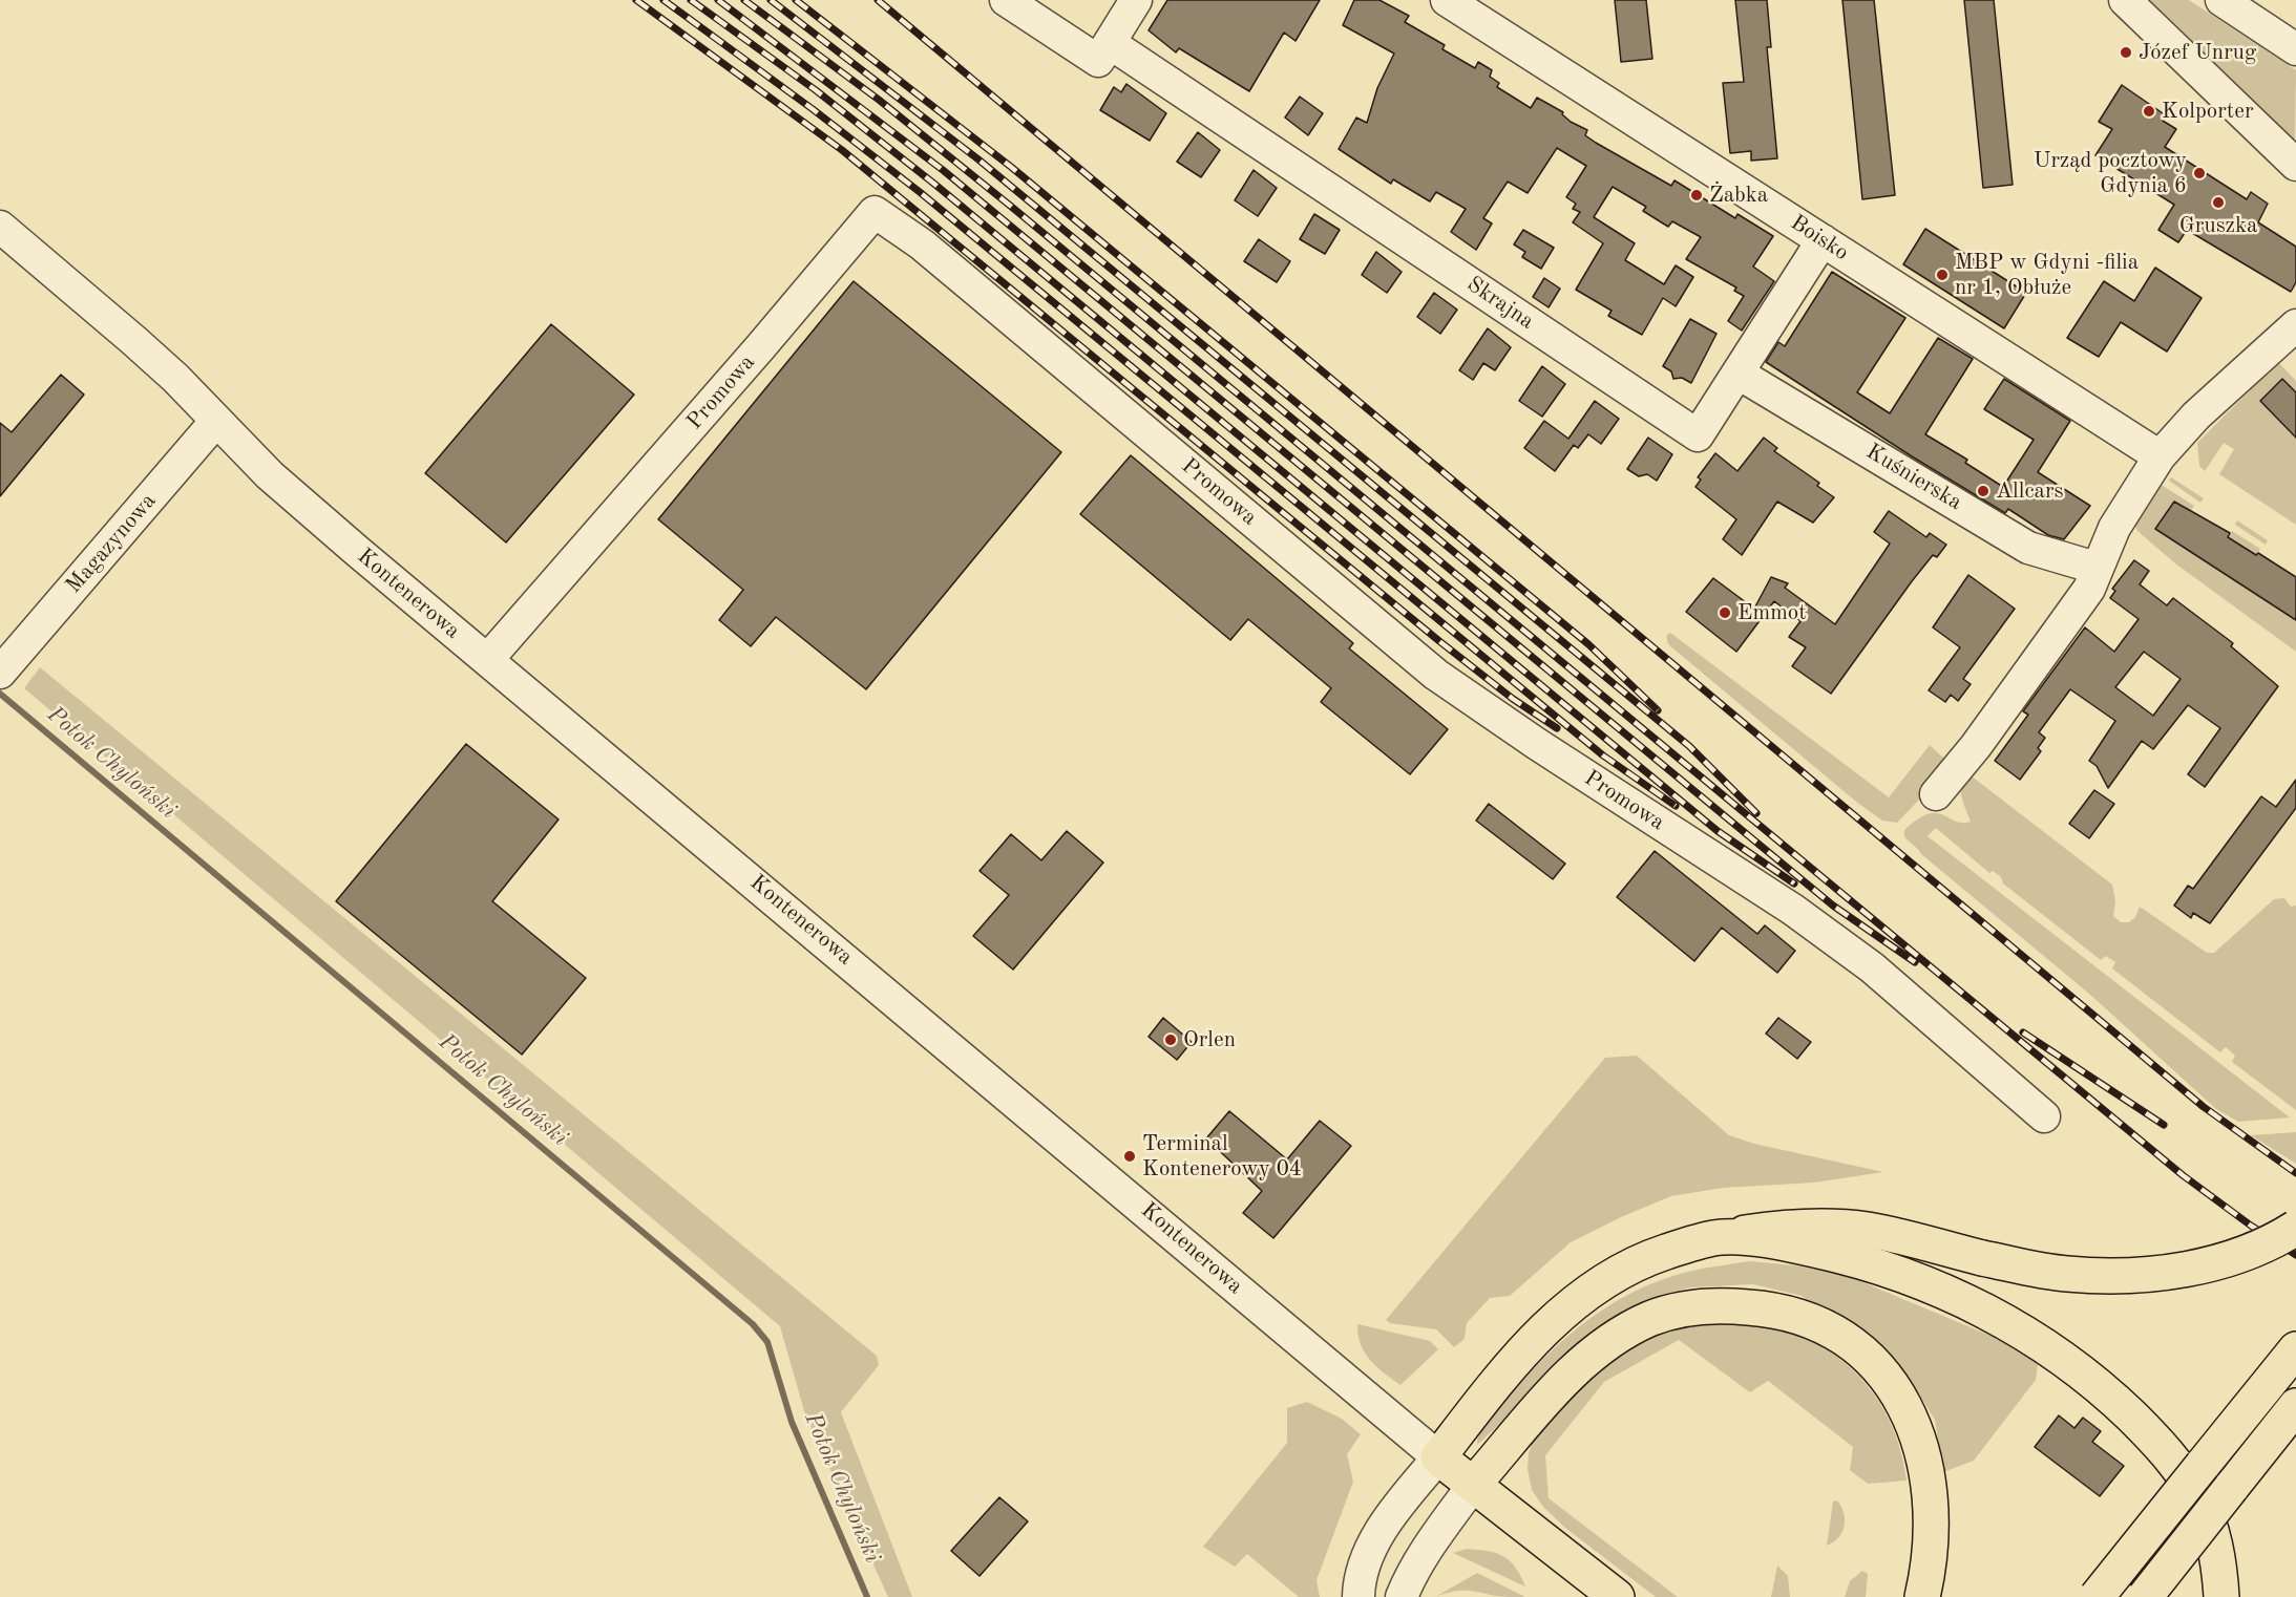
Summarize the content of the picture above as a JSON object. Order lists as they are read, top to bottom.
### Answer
{
  "streets": {
    "main road": ["Kontenerowa"],
    "street": [
      "Boisko",
      "Skrajna",
      "Promowa",
      "Kuśnierska",
      "Magazynowa"
    ]
  },
  "crossings": [
    ["Boisko", "Skrajna"],
    ["Skrajna", "Kuśnierska"],
    ["Promowa", "Kontenerowa"],
    ["Magazynowa", "Kontenerowa"]
  ],
  "water": ["Potok Chyloński"],
  "places": [
    "Józef Unrug",
    "Kolporter",
    "Urząd pocztowy Gdynia 6",
    "Żabka",
    "Gruszka",
    "MBP w Gdyni -filia nr 1, Obłuże",
    "Allcars",
    "Emmot",
    "Orlen",
    "Terminal Kontenerowy 04"
  ]
}
